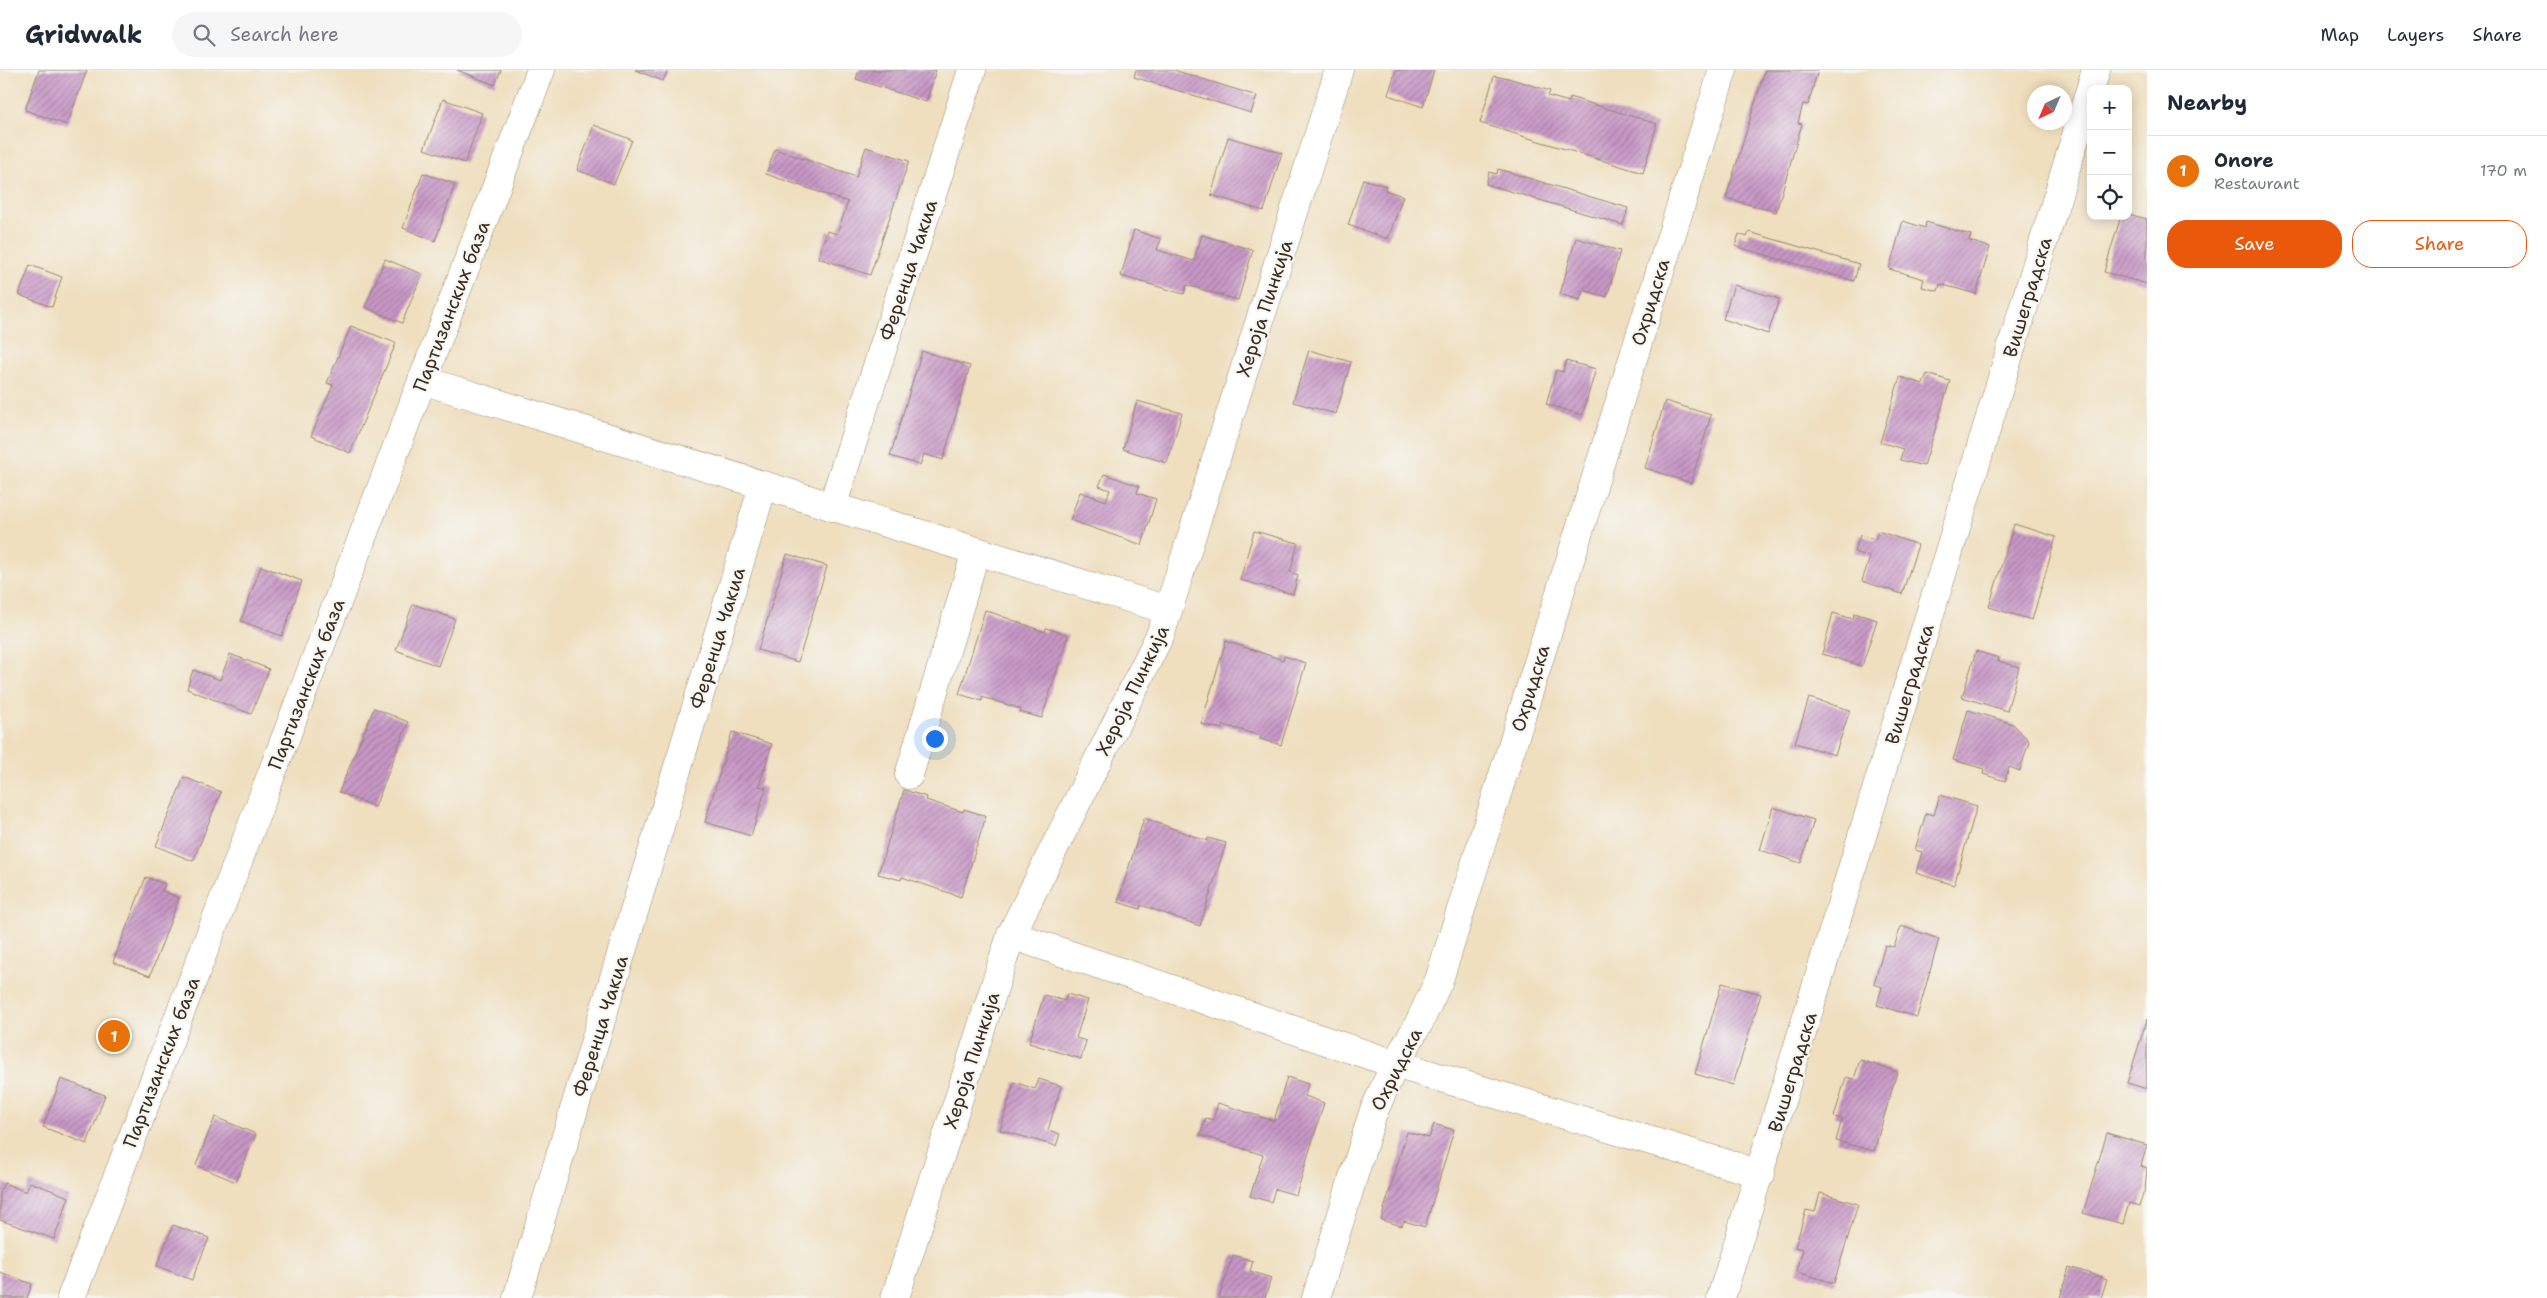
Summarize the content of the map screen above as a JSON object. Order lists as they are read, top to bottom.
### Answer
{
  "streets": {
    "street": [
      "Ференца Чакиа",
      "Вишеградска",
      "Охридска",
      "Партизанских база",
      "Хероја Пинкија"
    ]
  },
  "north": "bottom left",
  "page": {
    "header": "Gridwalk",
    "search": "Search here",
    "nav": ["Map", "Layers", "Share"],
    "heading": "Nearby",
    "map_buttons": ["+", "−"],
    "list": [
      {
        "mark": "1",
        "name": "Onore",
        "note": "Restaurant",
        "value": "170 m"
      }
    ],
    "buttons": ["Save", "Share"],
    "pins": "1"
  }
}
